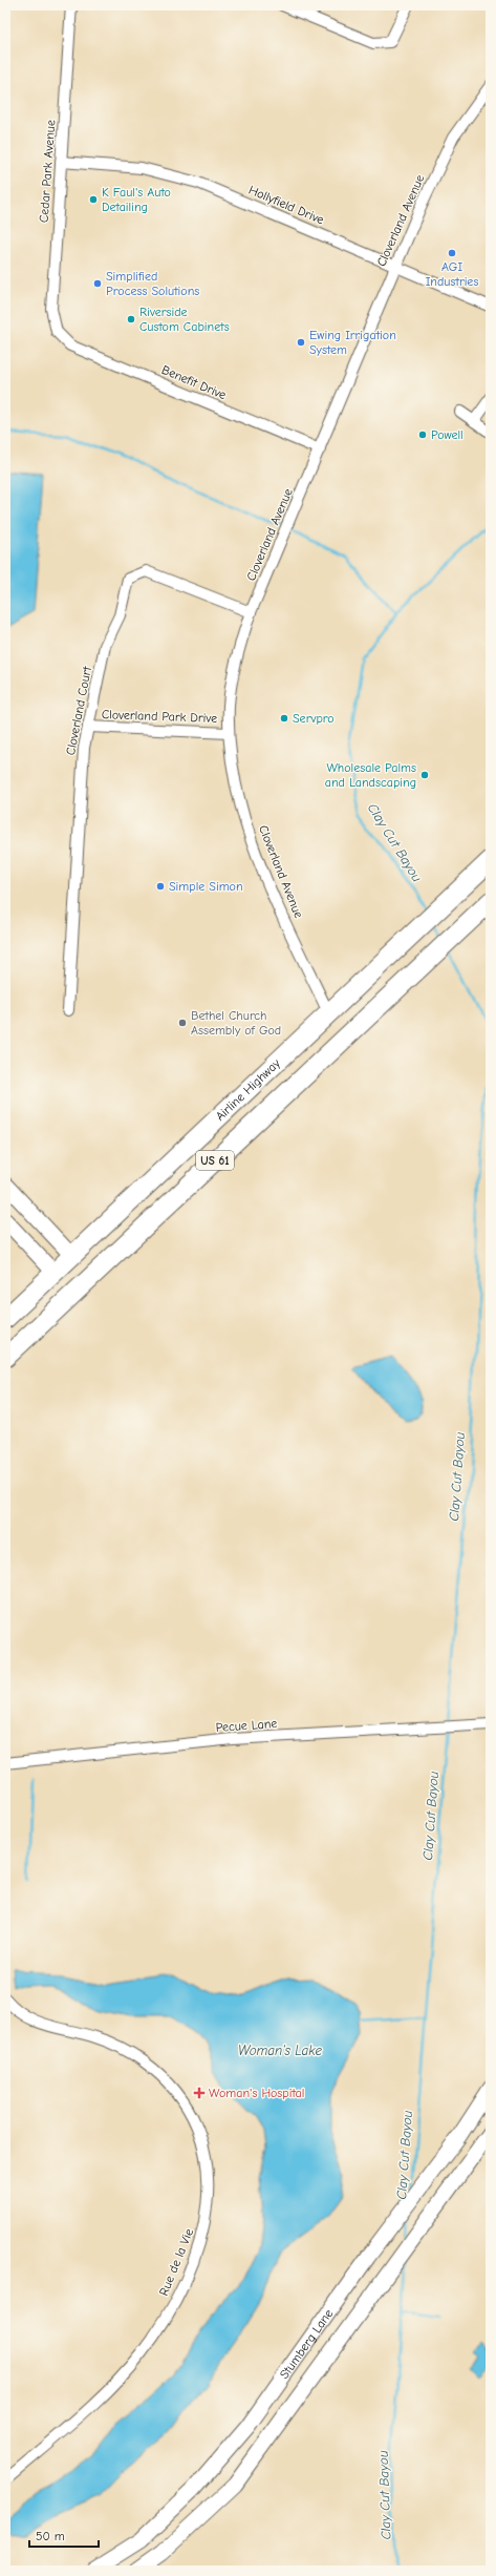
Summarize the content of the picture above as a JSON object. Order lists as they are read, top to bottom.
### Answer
{
  "streets": {
    "highway": ["Airline Highway", "US 61"],
    "main road": ["Stumberg Lane"],
    "street": [
      "Cedar Park Avenue",
      "Hollyfield Drive",
      "Cloverland Avenue",
      "Benefit Drive",
      "Cloverland Court",
      "Cloverland Park Drive",
      "Pecue Lane",
      "Rue de la Vie"
    ]
  },
  "crossings": [
    ["Cedar Park Avenue", "Hollyfield Drive"],
    ["Cedar Park Avenue", "Benefit Drive"],
    ["Hollyfield Drive", "Cloverland Avenue"],
    ["Cloverland Avenue", "Benefit Drive"],
    ["Cloverland Avenue", "Cloverland Court"],
    ["Cloverland Avenue", "Cloverland Park Drive"],
    ["Cloverland Avenue", "Airline Highway"],
    ["Cloverland Court", "Cloverland Park Drive"]
  ],
  "water": ["Clay Cut Bayou", "Woman's Lake"],
  "places": {
    "other": [
      "K Faul's Auto Detailing",
      "AGI Industries",
      "Simplified Process Solutions",
      "Riverside Custom Cabinets",
      "Ewing Irrigation System",
      "Powell",
      "Servpro",
      "Wholesale Palms and Landscaping",
      "Simple Simon",
      "Bethel Church Assembly of God"
    ],
    "health": ["Woman's Hospital"]
  },
  "scale_bar": "50 m"
}
